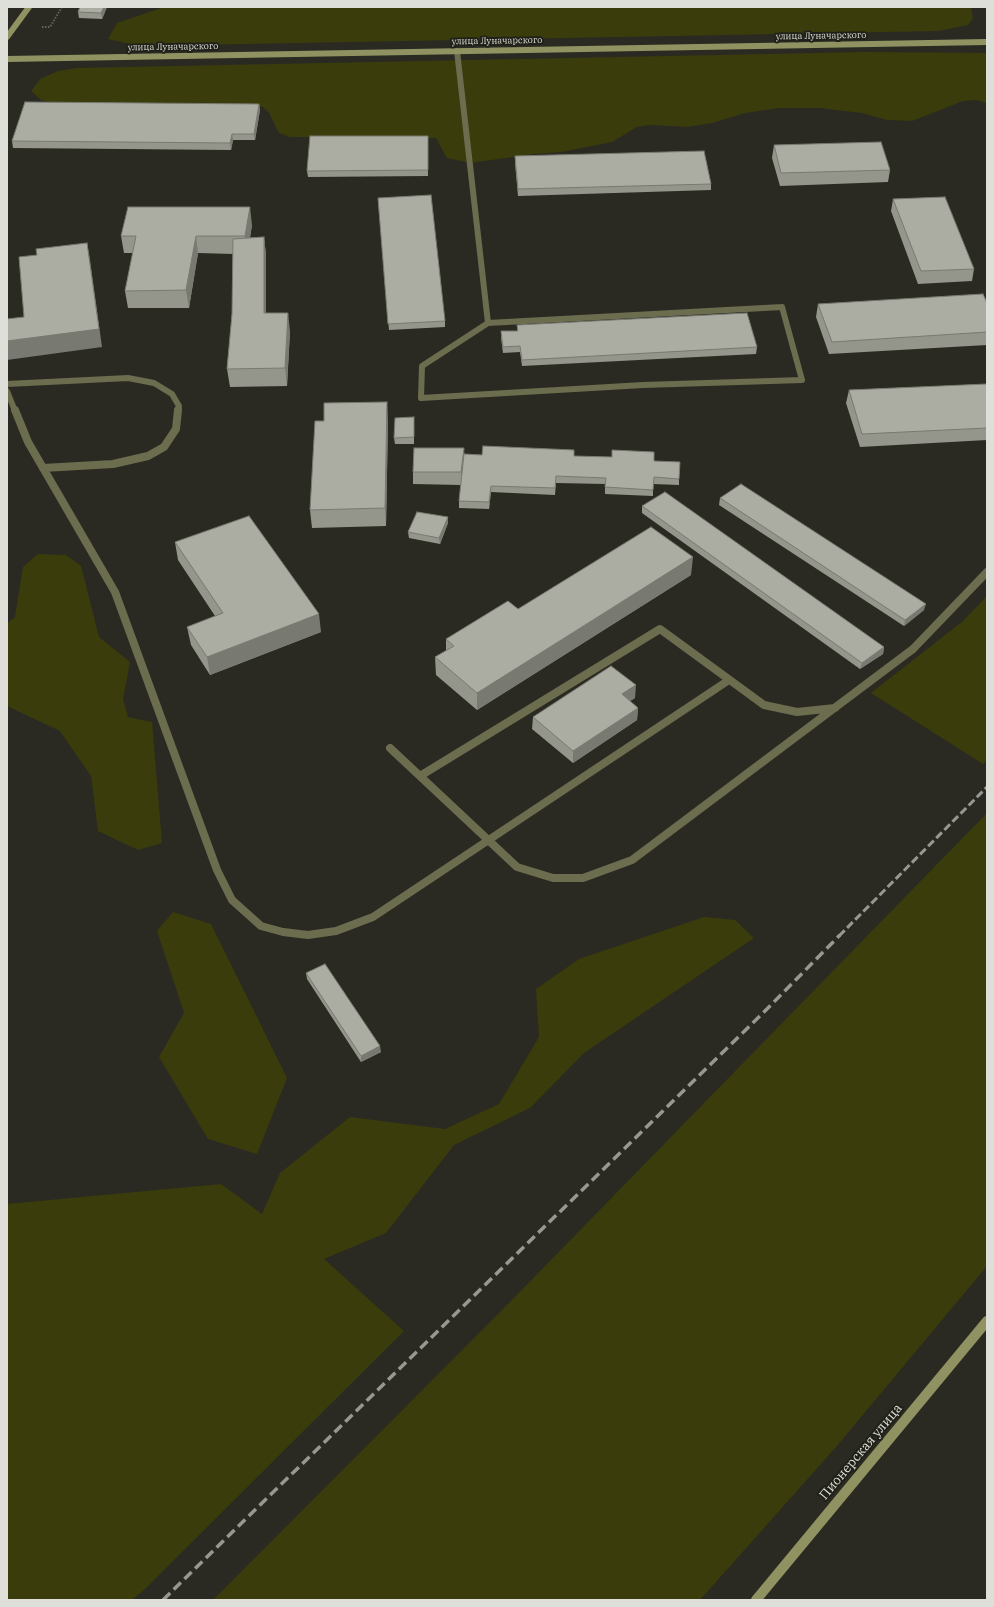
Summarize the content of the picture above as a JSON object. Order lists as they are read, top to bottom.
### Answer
{
  "streets": {
    "main road": ["улица Луначарского", "Пионерская улица"]
  }
}
